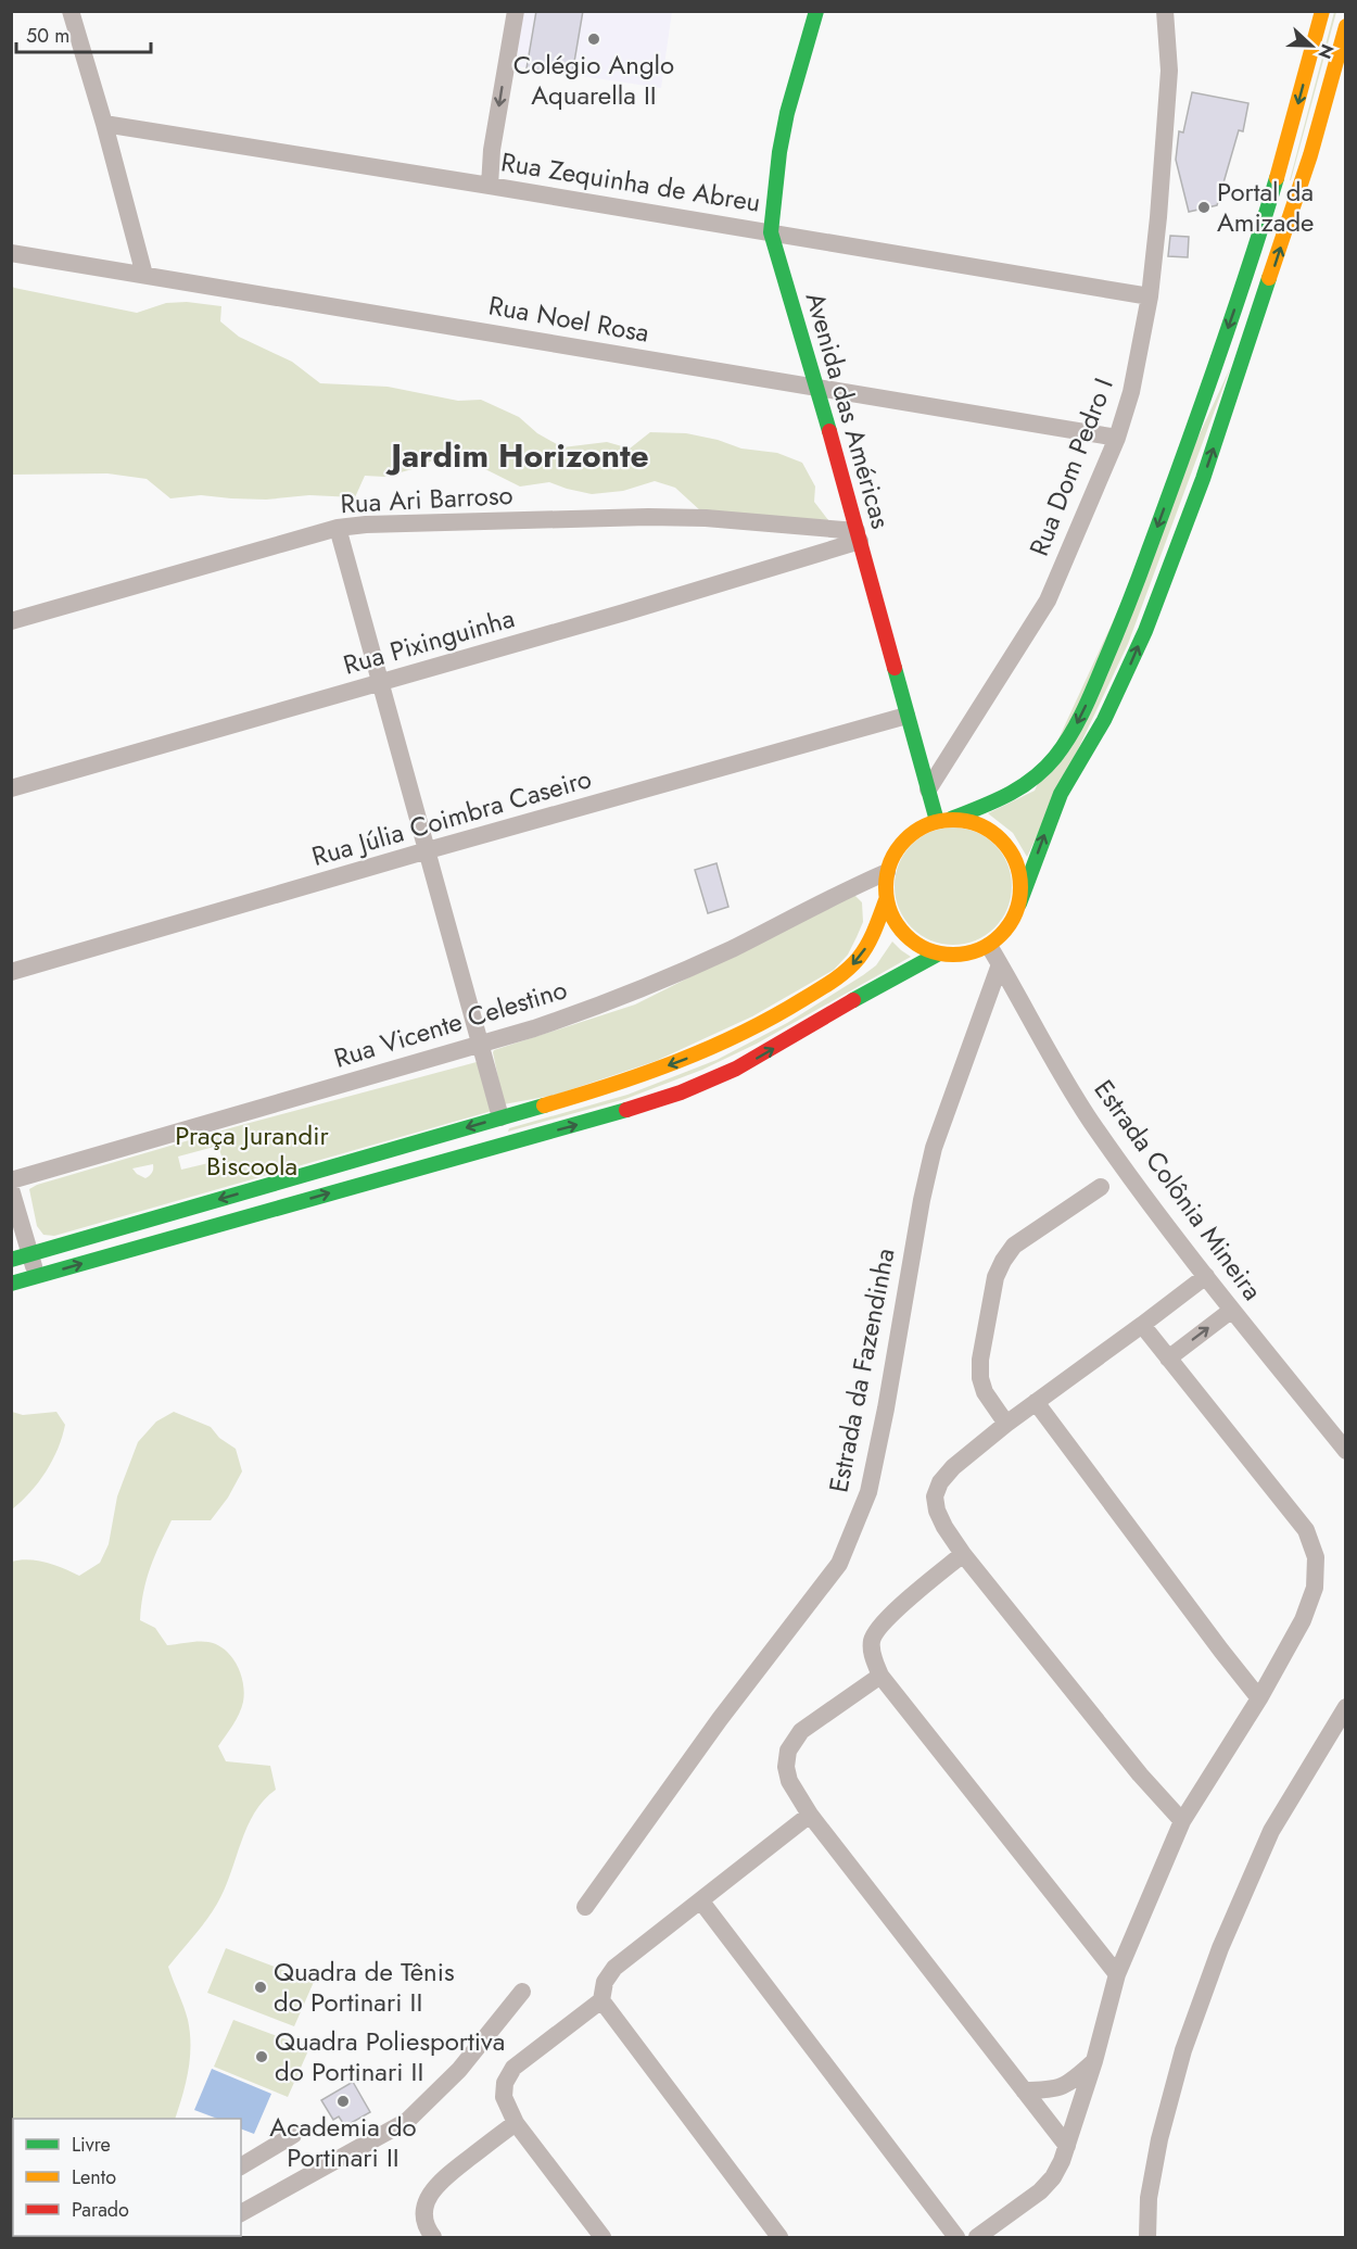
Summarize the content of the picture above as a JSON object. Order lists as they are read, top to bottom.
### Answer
{
  "streets": {
    "main road": ["Avenida das Américas"],
    "street": [
      "Rua Zequinha de Abreu",
      "Rua Noel Rosa",
      "Rua Dom Pedro I",
      "Rua Ari Barroso",
      "Rua Pixinguinha",
      "Rua Júlia Coimbra Caseiro",
      "Rua Vicente Celestino",
      "Estrada Colônia Mineira",
      "Estrada da Fazendinha"
    ]
  },
  "crossings": [
    ["Rua Zequinha de Abreu", "Avenida das Américas"],
    ["Rua Zequinha de Abreu", "Rua Dom Pedro I"],
    ["Rua Noel Rosa", "Avenida das Américas"],
    ["Rua Noel Rosa", "Rua Dom Pedro I"],
    ["Avenida das Américas", "Rua Dom Pedro I"],
    ["Avenida das Américas", "Rua Ari Barroso"],
    ["Avenida das Américas", "Rua Pixinguinha"],
    ["Avenida das Américas", "Rua Júlia Coimbra Caseiro"],
    ["Avenida das Américas", "Rua Vicente Celestino"],
    ["Avenida das Américas", "Estrada Colônia Mineira"],
    ["Rua Ari Barroso", "Rua Pixinguinha"],
    ["Rua Vicente Celestino", "Estrada Colônia Mineira"],
    ["Estrada Colônia Mineira", "Estrada da Fazendinha"]
  ],
  "districts": ["Jardim Horizonte"],
  "parks": ["Praça Jurandir Biscoola"],
  "places": [
    "Colégio Anglo Aquarella II",
    "Portal da Amizade",
    "Quadra de Tênis do Portinari II",
    "Quadra Poliesportiva do Portinari II",
    "Academia do Portinari II"
  ],
  "legend": ["Livre", "Lento", "Parado"],
  "scale_bar": "50 m",
  "north": "right"
}
